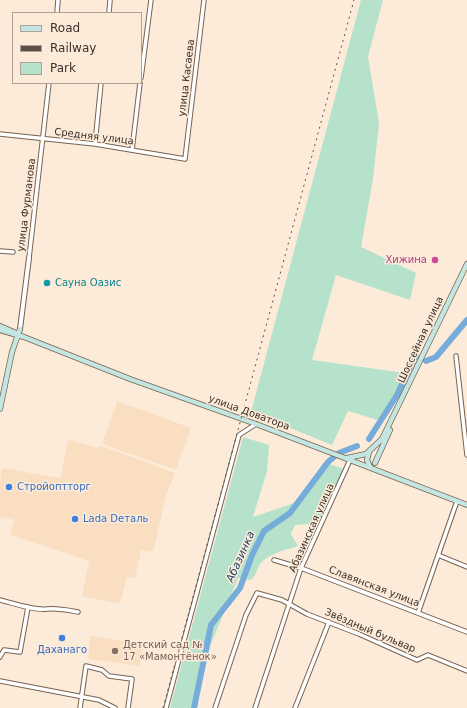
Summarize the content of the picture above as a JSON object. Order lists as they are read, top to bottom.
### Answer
{
  "streets": {
    "main road": ["Шоссейная улица", "улица Доватора"],
    "street": [
      "улица Касаева",
      "Средняя улица",
      "улица Фурманова",
      "Абазинская улица",
      "Славянская улица",
      "Звёздный бульвар"
    ]
  },
  "crossings": [
    ["улица Касаева", "Средняя улица"],
    ["Средняя улица", "улица Фурманова"],
    ["улица Фурманова", "улица Доватора"],
    ["улица Доватора", "Абазинская улица"],
    ["Абазинская улица", "Славянская улица"],
    ["Абазинская улица", "Звёздный бульвар"]
  ],
  "water": ["Абазинка"],
  "places": [
    "Хижина",
    "Сауна Оазис",
    "Стройоптторг",
    "Lada Dеталь",
    "Даханаго",
    "Детский сад № 17 «Мамонтёнок»"
  ],
  "legend": ["Road", "Railway", "Park"]
}
